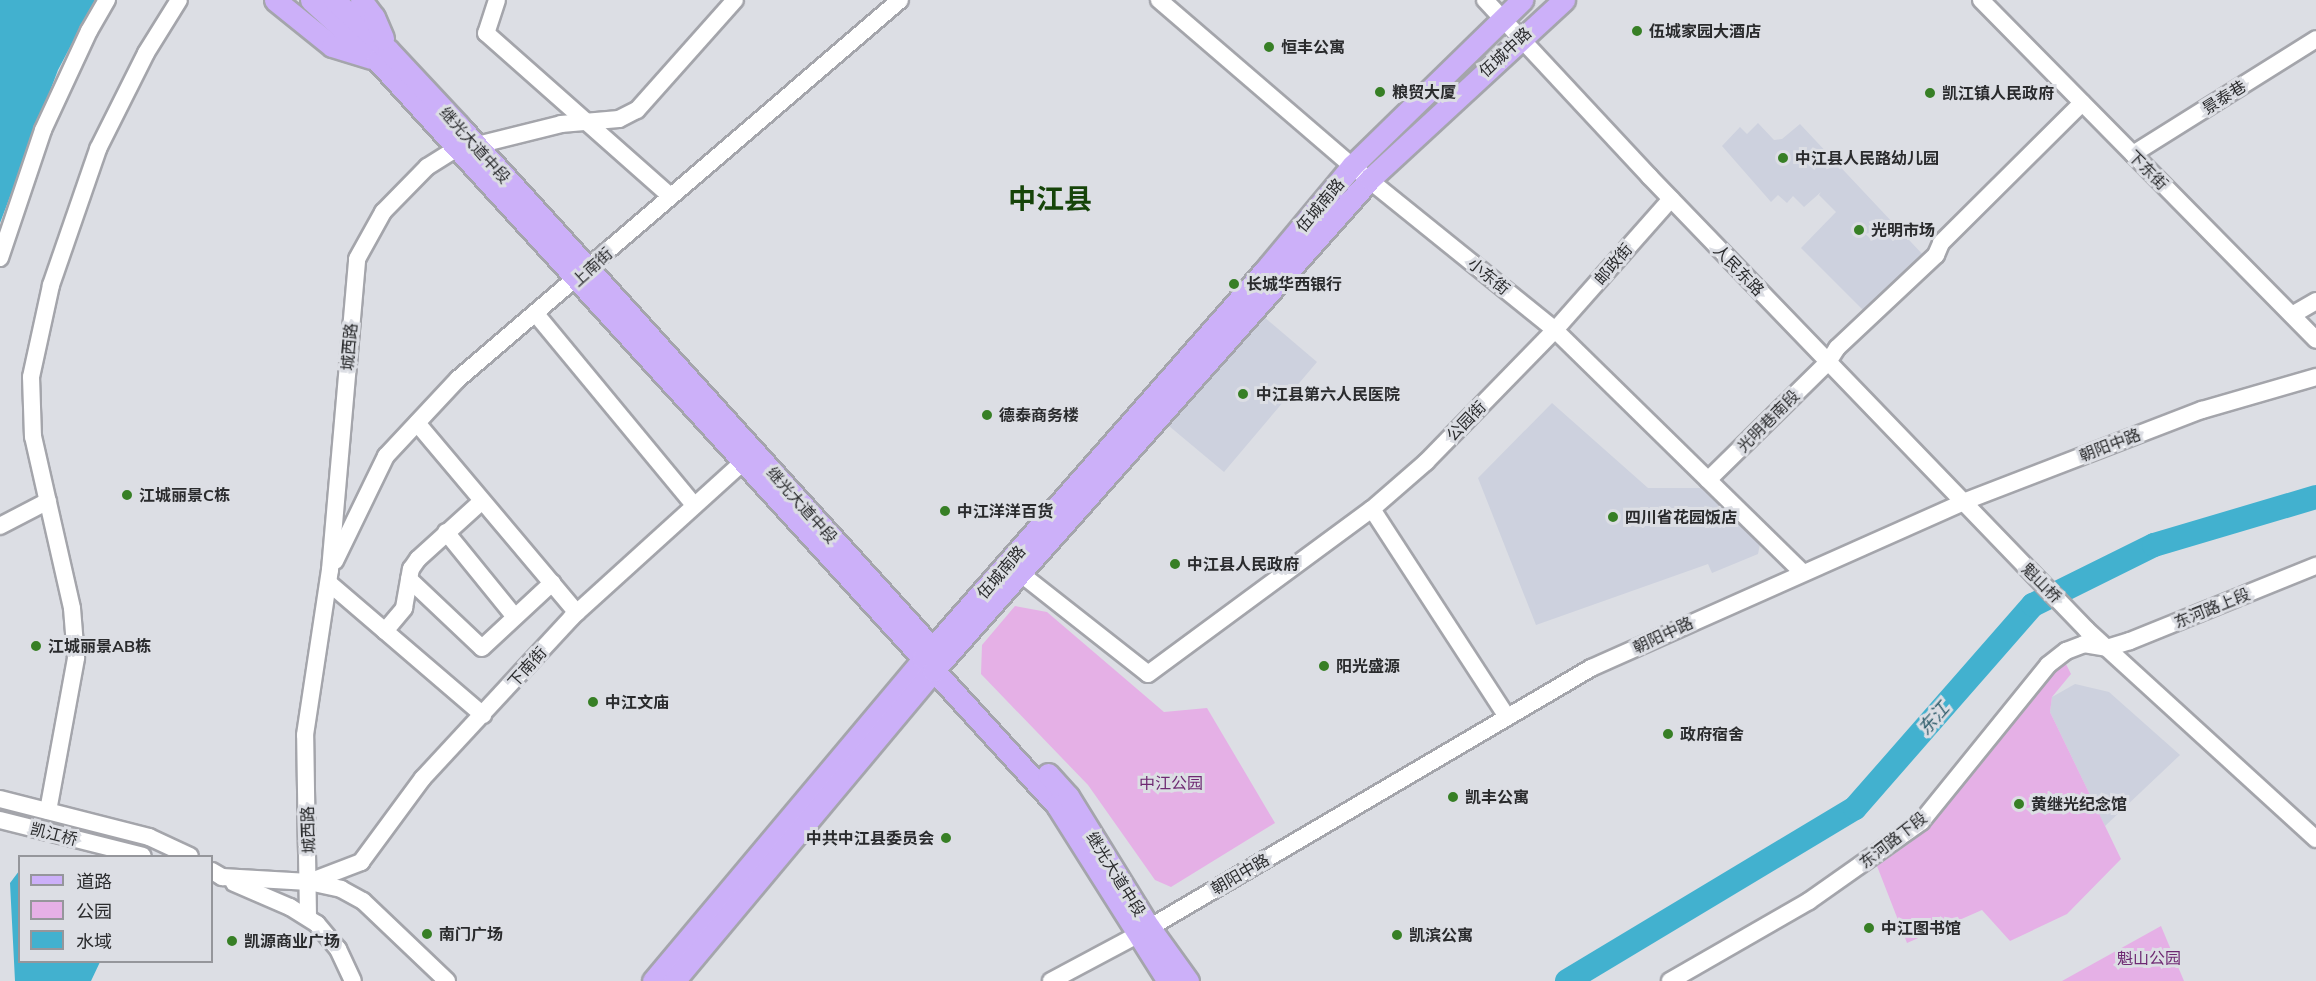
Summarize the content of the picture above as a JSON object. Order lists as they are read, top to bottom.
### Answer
{
  "streets": {
    "main road": ["伍城中路", "继光大道中段", "伍城南路"],
    "street": [
      "景泰巷",
      "下东街",
      "邮政街",
      "上南街",
      "人民东路",
      "小东街",
      "城西路",
      "公园街",
      "光明巷南段",
      "朝阳中路",
      "魁山桥",
      "东河路上段",
      "下南街",
      "凯江桥",
      "东河路下段"
    ]
  },
  "crossings": [
    ["伍城中路", "伍城南路"],
    ["伍城中路", "人民东路"],
    ["伍城中路", "小东街"],
    ["景泰巷", "下东街"],
    ["继光大道中段", "伍城南路"],
    ["继光大道中段", "上南街"],
    ["继光大道中段", "城西路"],
    ["继光大道中段", "朝阳中路"],
    ["继光大道中段", "下南街"],
    ["下东街", "光明巷南段"],
    ["伍城南路", "小东街"],
    ["伍城南路", "公园街"],
    ["邮政街", "人民东路"],
    ["邮政街", "小东街"],
    ["邮政街", "公园街"],
    ["上南街", "城西路"],
    ["人民东路", "光明巷南段"],
    ["人民东路", "朝阳中路"],
    ["人民东路", "魁山桥"],
    ["小东街", "公园街"],
    ["小东街", "光明巷南段"],
    ["小东街", "朝阳中路"],
    ["城西路", "下南街"],
    ["魁山桥", "东河路上段"],
    ["魁山桥", "东河路下段"],
    ["东河路上段", "东河路下段"]
  ],
  "districts": ["中江县"],
  "water": ["东江"],
  "parks": ["中江公园", "魁山公园"],
  "places": [
    "伍城家园大酒店",
    "恒丰公寓",
    "粮贸大厦",
    "凯江镇人民政府",
    "中江县人民路幼儿园",
    "光明市场",
    "长城华西银行",
    "中江县第六人民医院",
    "德泰商务楼",
    "江城丽景C栋",
    "中江洋洋百货",
    "四川省花园饭店",
    "中江县人民政府",
    "江城丽景AB栋",
    "阳光盛源",
    "中江文庙",
    "政府宿舍",
    "凯丰公寓",
    "黄继光纪念馆",
    "中共中江县委员会",
    "中江图书馆",
    "南门广场",
    "凯滨公寓",
    "凯源商业广场"
  ],
  "legend": ["道路", "公园", "水域"]
}
